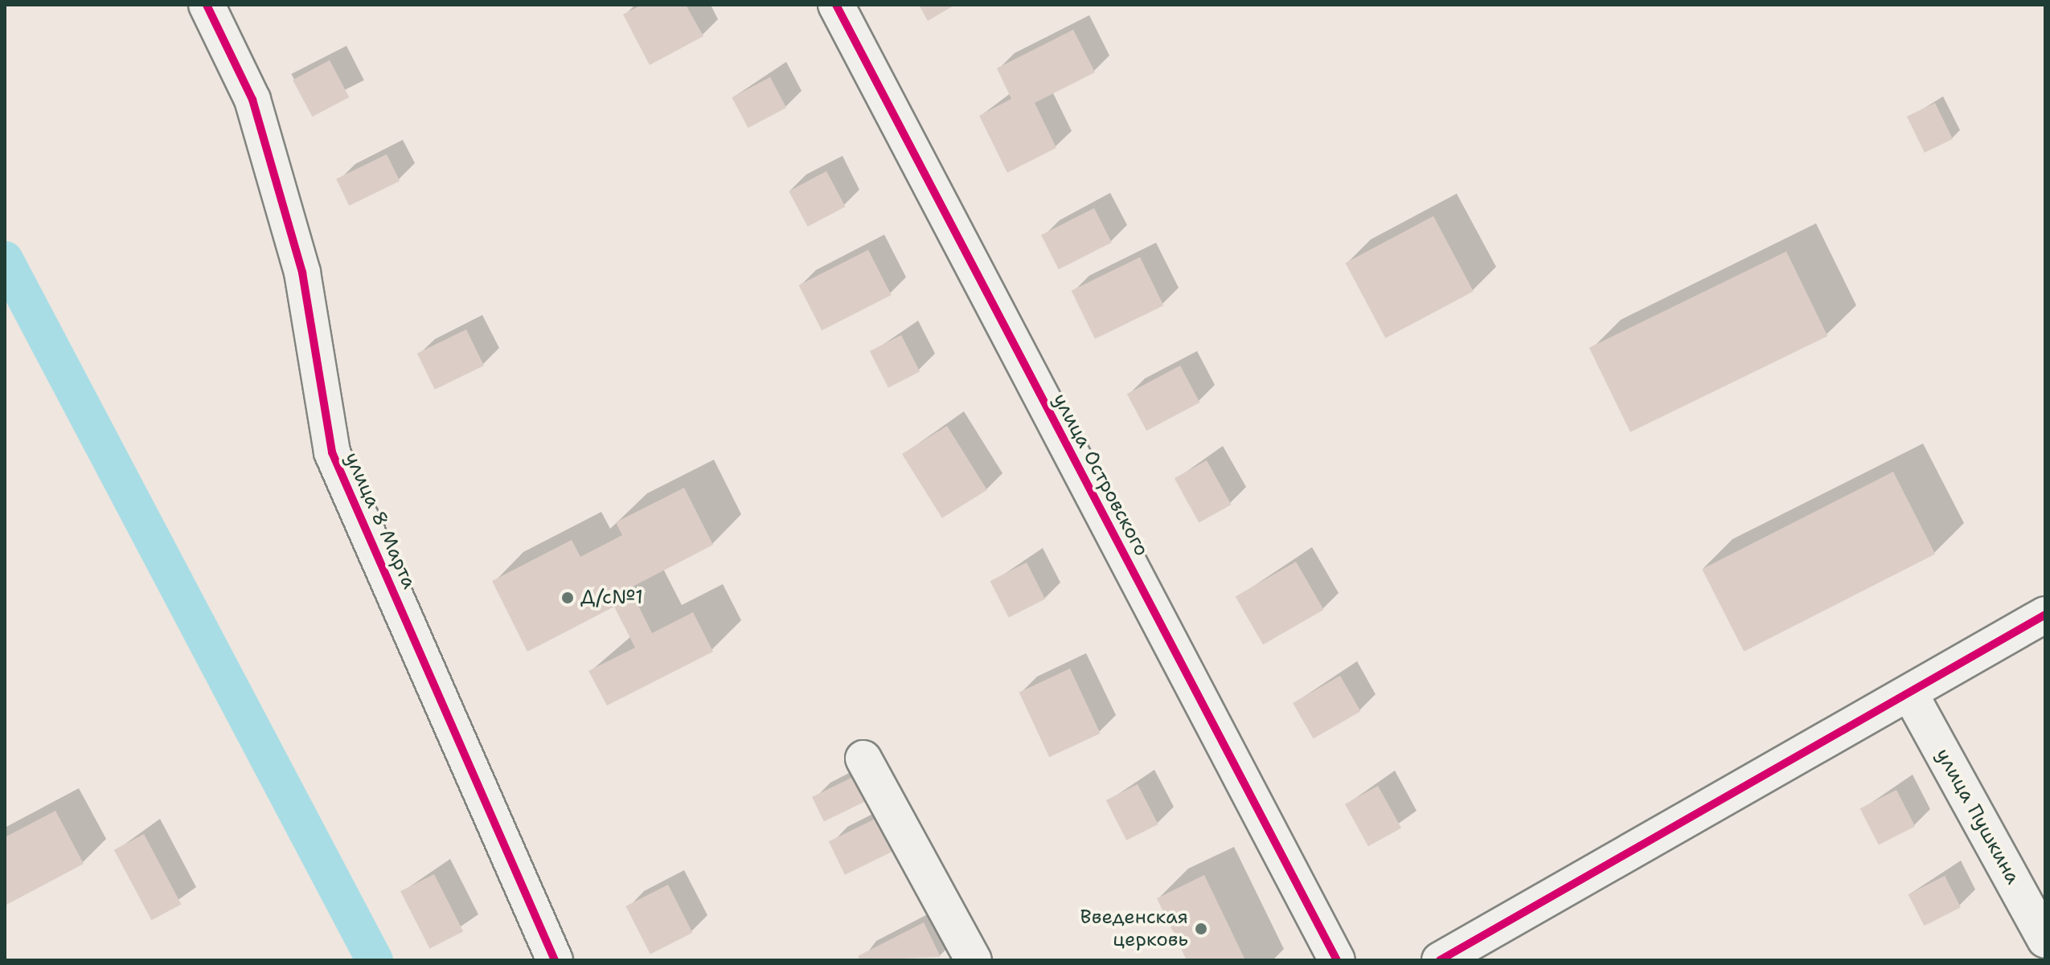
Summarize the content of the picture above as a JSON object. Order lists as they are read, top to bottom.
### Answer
{
  "streets": {
    "street": ["улица Островского", "улица 8 Марта", "улица Пушкина"]
  },
  "places": ["Д/с№1", "Введенская церковь"]
}
